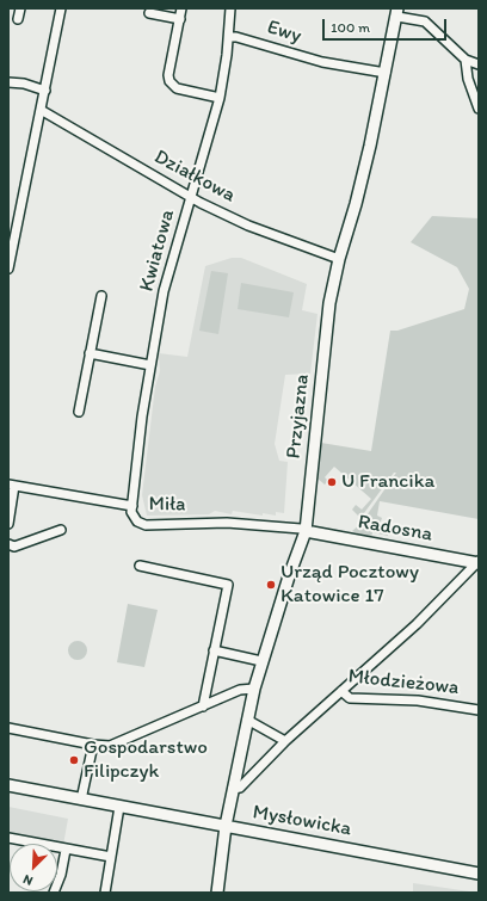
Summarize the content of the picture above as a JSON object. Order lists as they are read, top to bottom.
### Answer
{
  "streets": {
    "street": [
      "Ewy",
      "Działkowa",
      "Kwiatowa",
      "Przyjazna",
      "Miła",
      "Radosna",
      "Młodzieżowa",
      "Mysłowicka"
    ]
  },
  "crossings": [
    ["Ewy", "Kwiatowa"],
    ["Ewy", "Przyjazna"],
    ["Działkowa", "Kwiatowa"],
    ["Działkowa", "Przyjazna"],
    ["Kwiatowa", "Miła"],
    ["Przyjazna", "Miła"],
    ["Przyjazna", "Radosna"],
    ["Przyjazna", "Młodzieżowa"],
    ["Przyjazna", "Mysłowicka"],
    ["Miła", "Radosna"]
  ],
  "places": ["U Francika", "Urząd Pocztowy Katowice 17", "Gospodarstwo Filipczyk"],
  "scale_bar": "100 m",
  "north": "bottom left"
}
